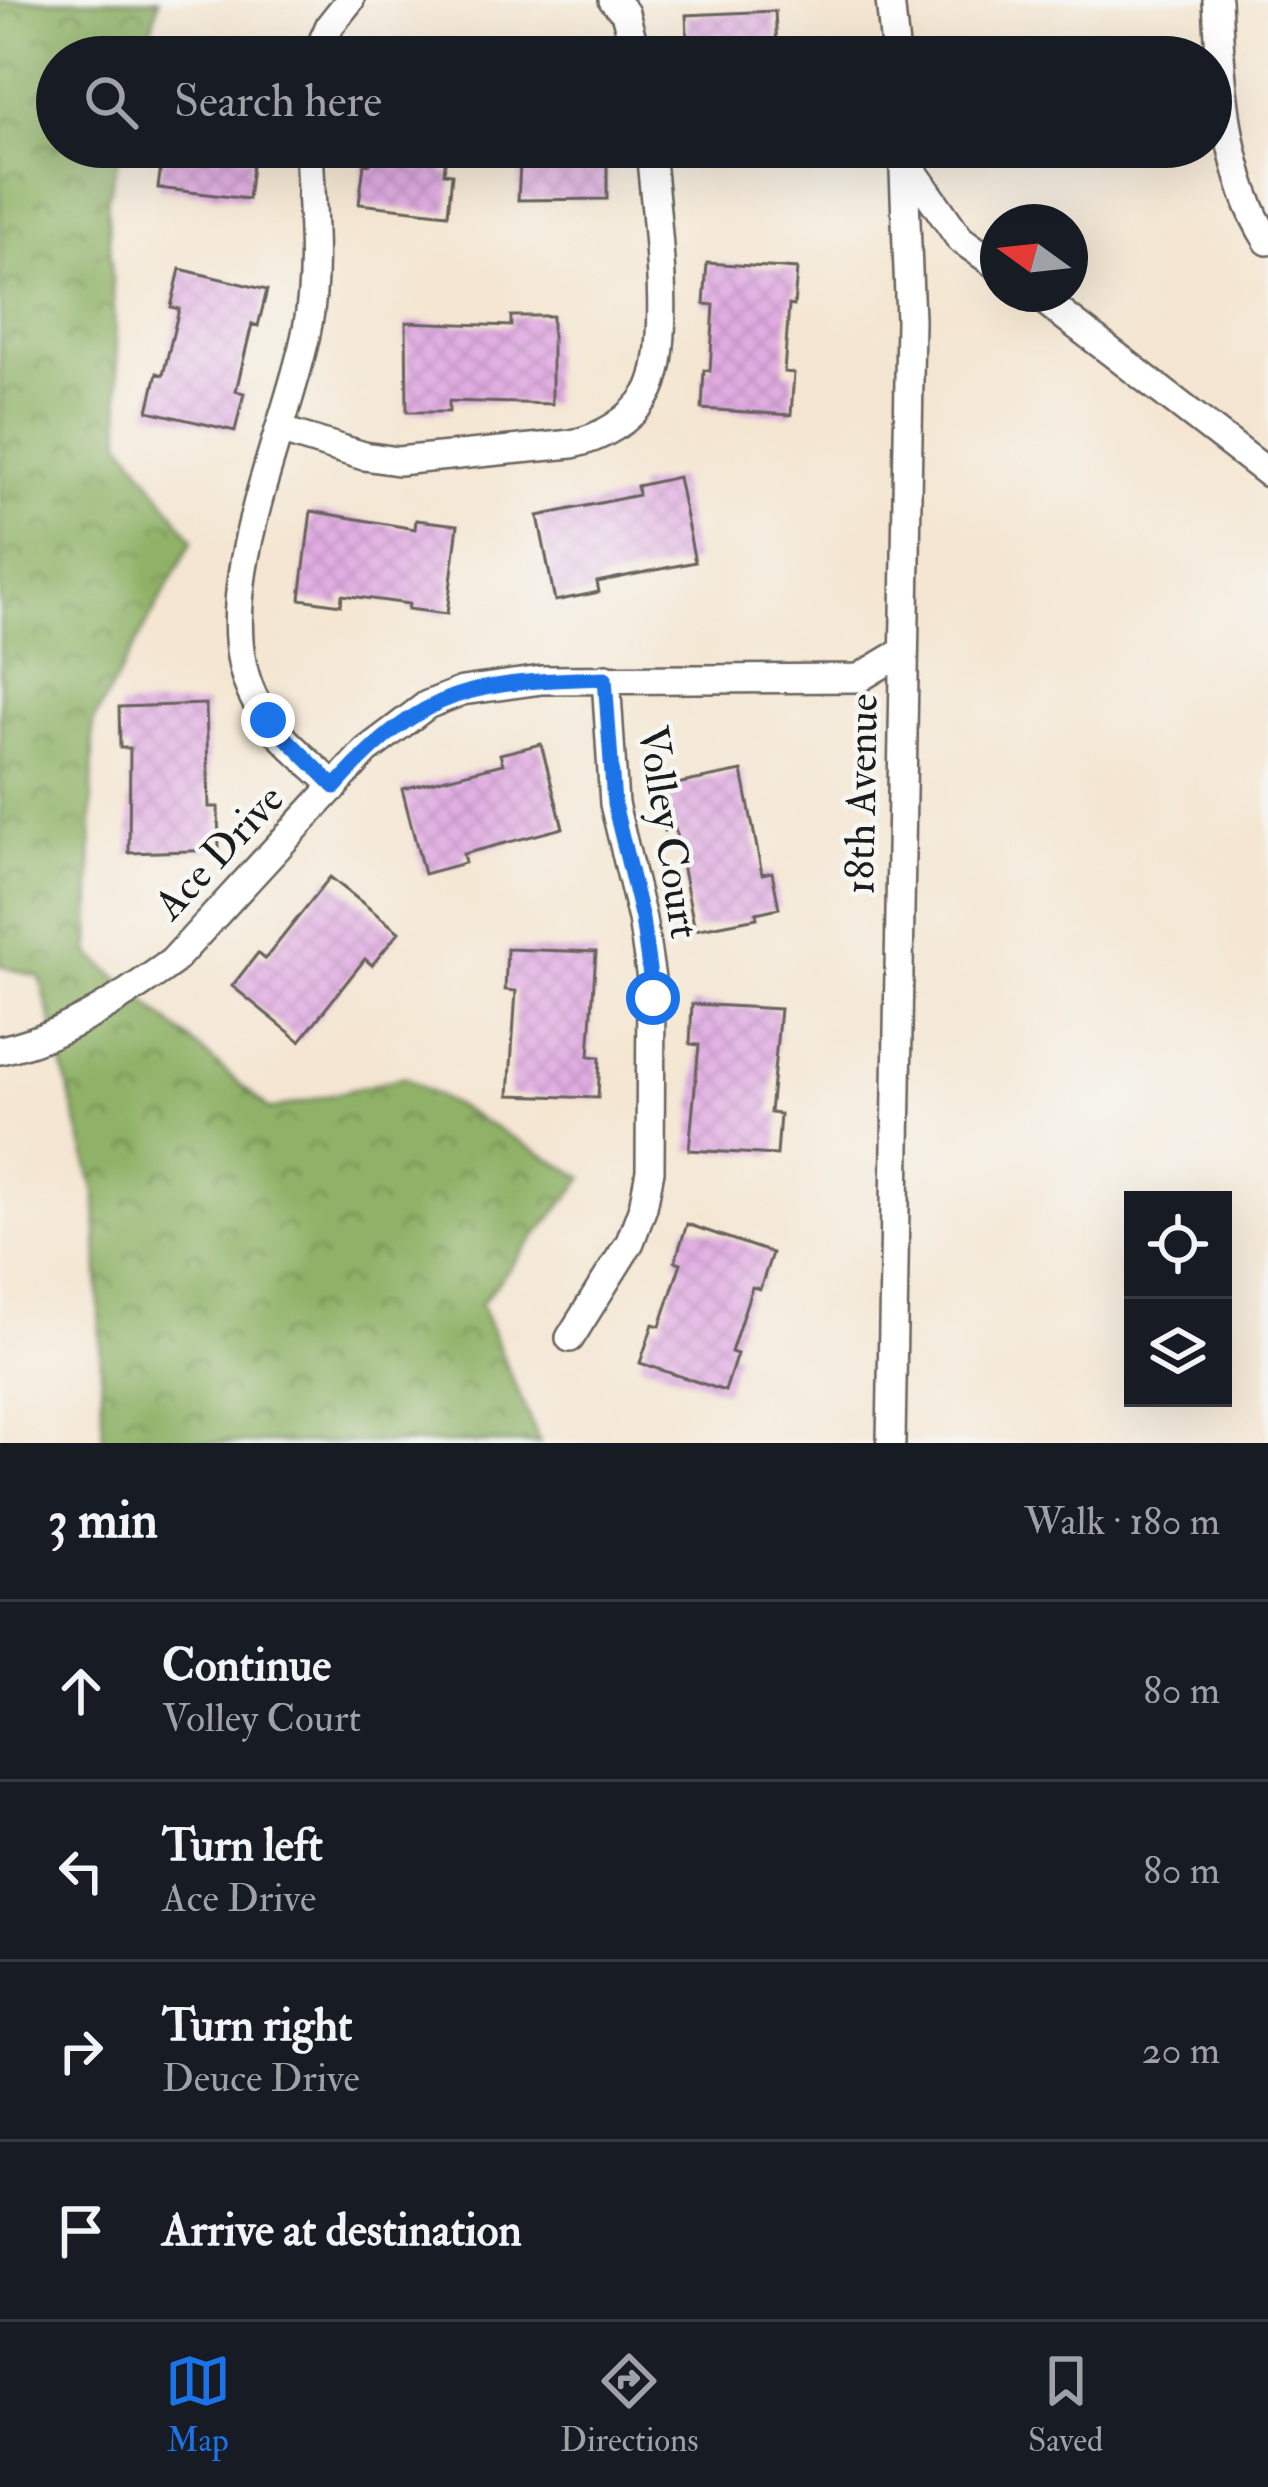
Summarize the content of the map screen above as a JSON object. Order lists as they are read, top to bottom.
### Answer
{
  "streets": {
    "street": ["18th Avenue", "Volley Court", "Ace Drive"]
  },
  "crossings": [
    ["18th Avenue", "Ace Drive"],
    ["Volley Court", "Ace Drive"]
  ],
  "north": "left",
  "page": {
    "search": "Search here",
    "heading": ["3 min", "Walk · 180 m"],
    "list": [
      ["Continue", "Volley Court", "80 m"],
      ["Turn left", "Ace Drive", "80 m"],
      ["Turn right", "Deuce Drive", "20 m"],
      "Arrive at destination"
    ],
    "nav": ["Map", "Directions", "Saved"]
  }
}
